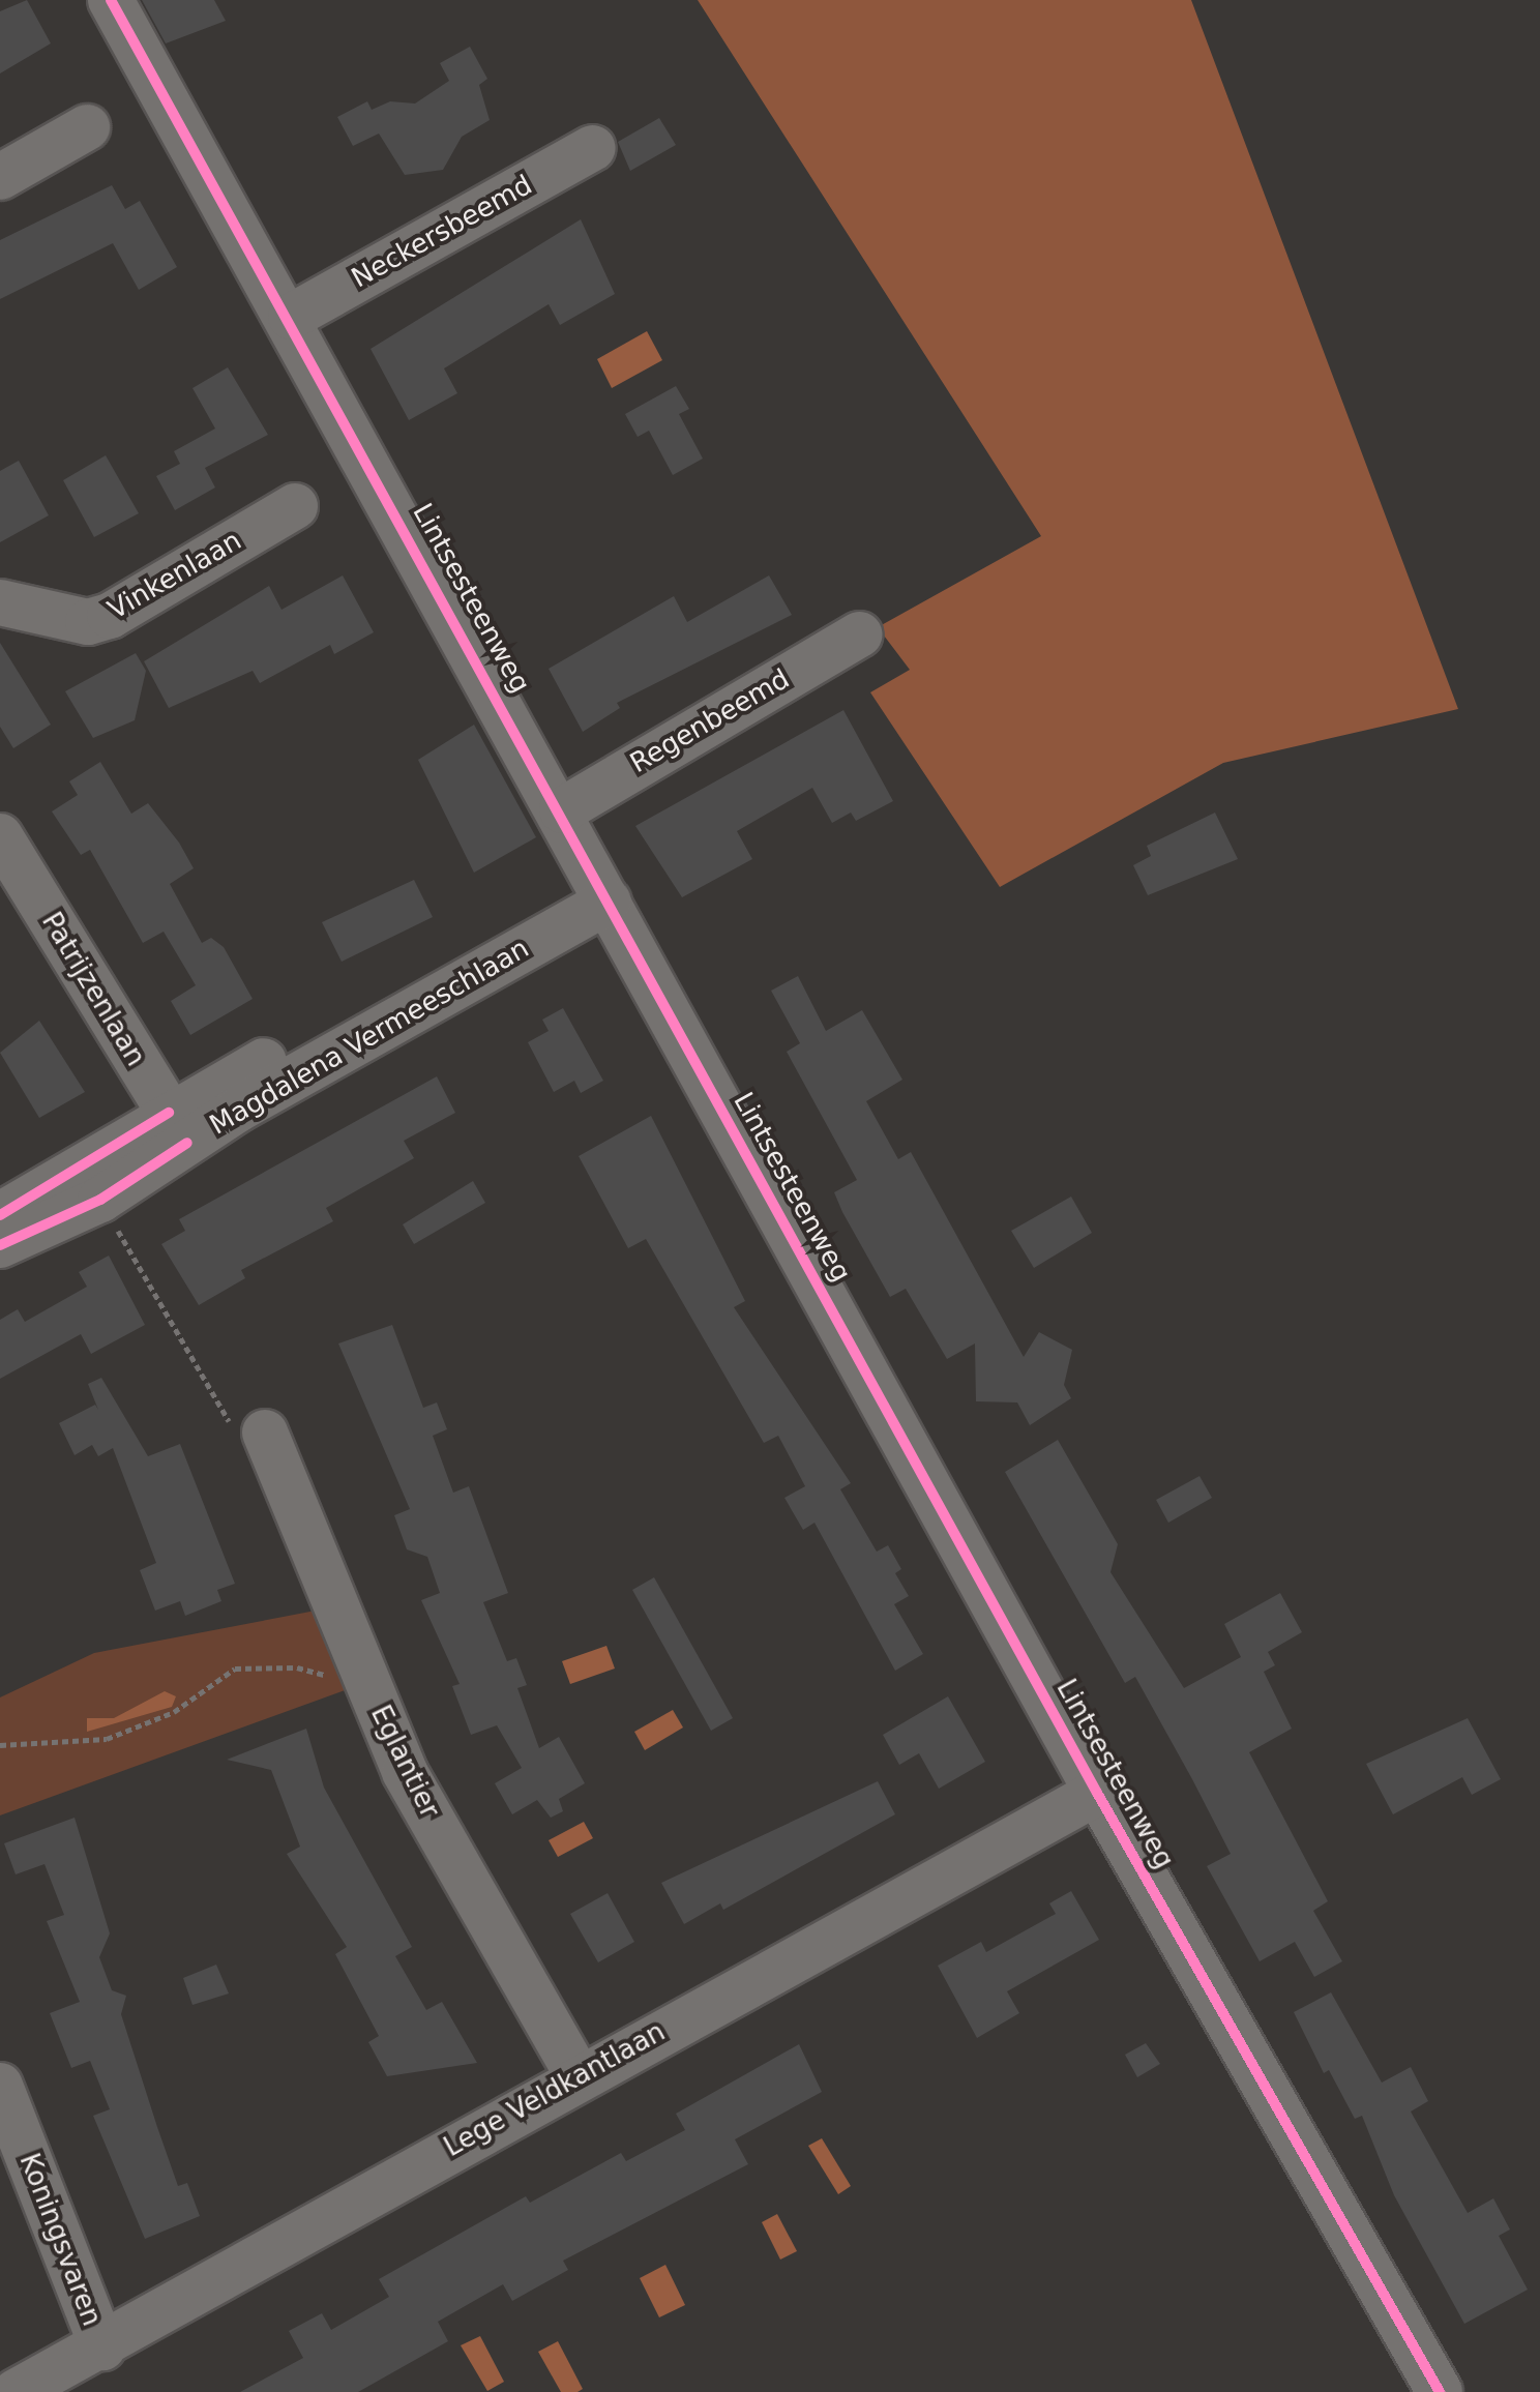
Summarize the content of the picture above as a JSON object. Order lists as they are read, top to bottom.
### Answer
{
  "streets": {
    "street": [
      "Neckersbeemd",
      "Vinkenlaan",
      "Lintsesteenweg",
      "Regenbeemd",
      "Patrijzenlaan",
      "Magdalena Vermeeschlaan",
      "Eglantier",
      "Lege Veldkantlaan",
      "Koningsvaren"
    ]
  },
  "crossings": [
    ["Neckersbeemd", "Lintsesteenweg"],
    ["Lintsesteenweg", "Regenbeemd"],
    ["Lintsesteenweg", "Magdalena Vermeeschlaan"],
    ["Lintsesteenweg", "Lege Veldkantlaan"],
    ["Patrijzenlaan", "Magdalena Vermeeschlaan"],
    ["Eglantier", "Lege Veldkantlaan"],
    ["Lege Veldkantlaan", "Koningsvaren"]
  ]
}
